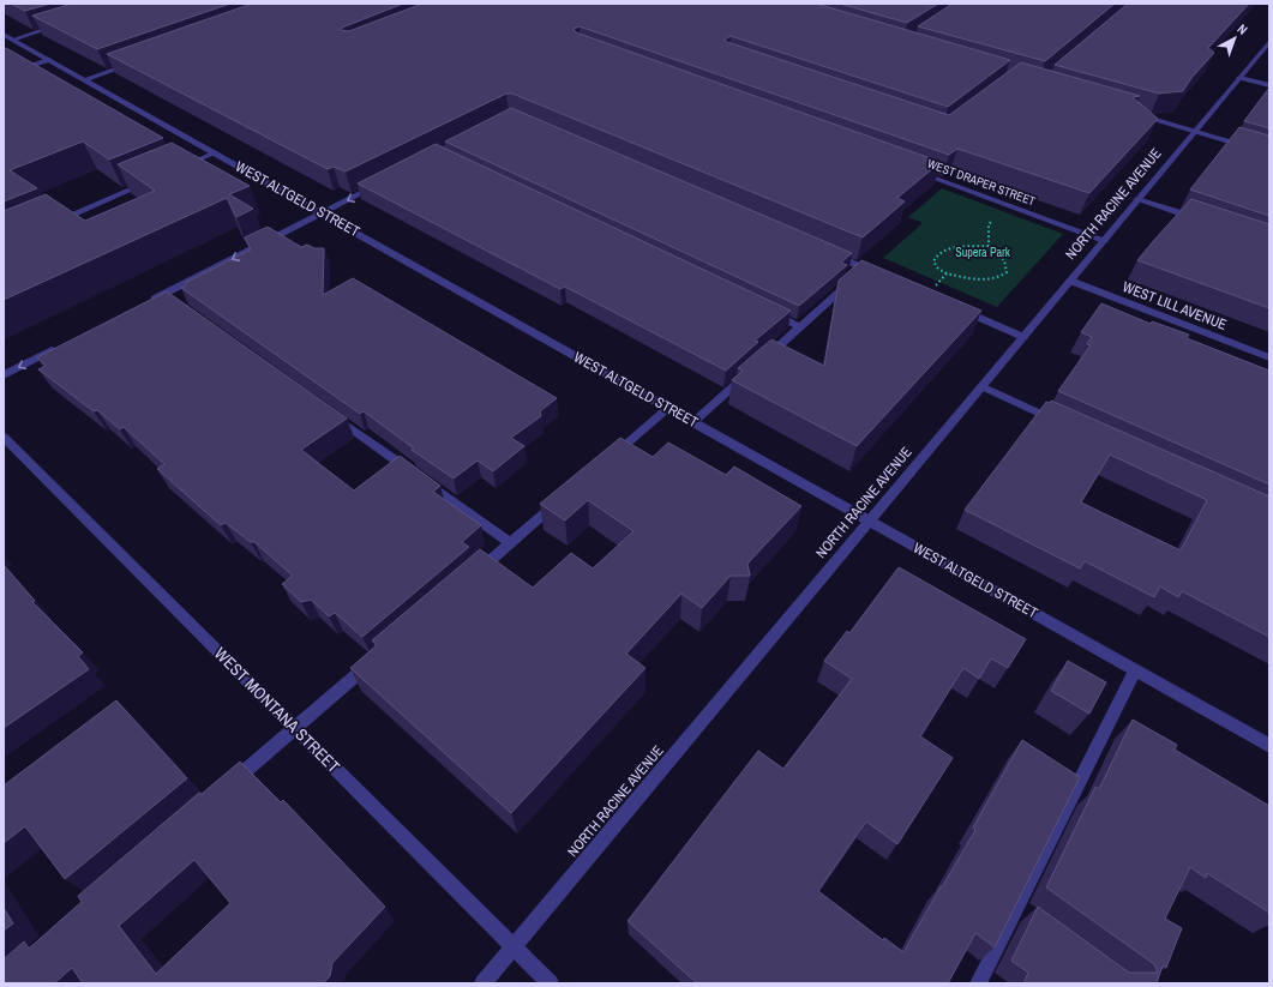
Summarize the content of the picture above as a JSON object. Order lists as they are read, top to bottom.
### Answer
{
  "streets": {
    "street": [
      "WEST DRAPER STREET",
      "WEST ALTGELD STREET",
      "NORTH RACINE AVENUE",
      "WEST LILL AVENUE",
      "WEST MONTANA STREET"
    ]
  },
  "crossings": [
    ["WEST DRAPER STREET", "NORTH RACINE AVENUE"],
    ["WEST ALTGELD STREET", "NORTH RACINE AVENUE"],
    ["NORTH RACINE AVENUE", "WEST LILL AVENUE"],
    ["NORTH RACINE AVENUE", "WEST MONTANA STREET"]
  ],
  "parks": ["Supera Park"],
  "north": "top right"
}
